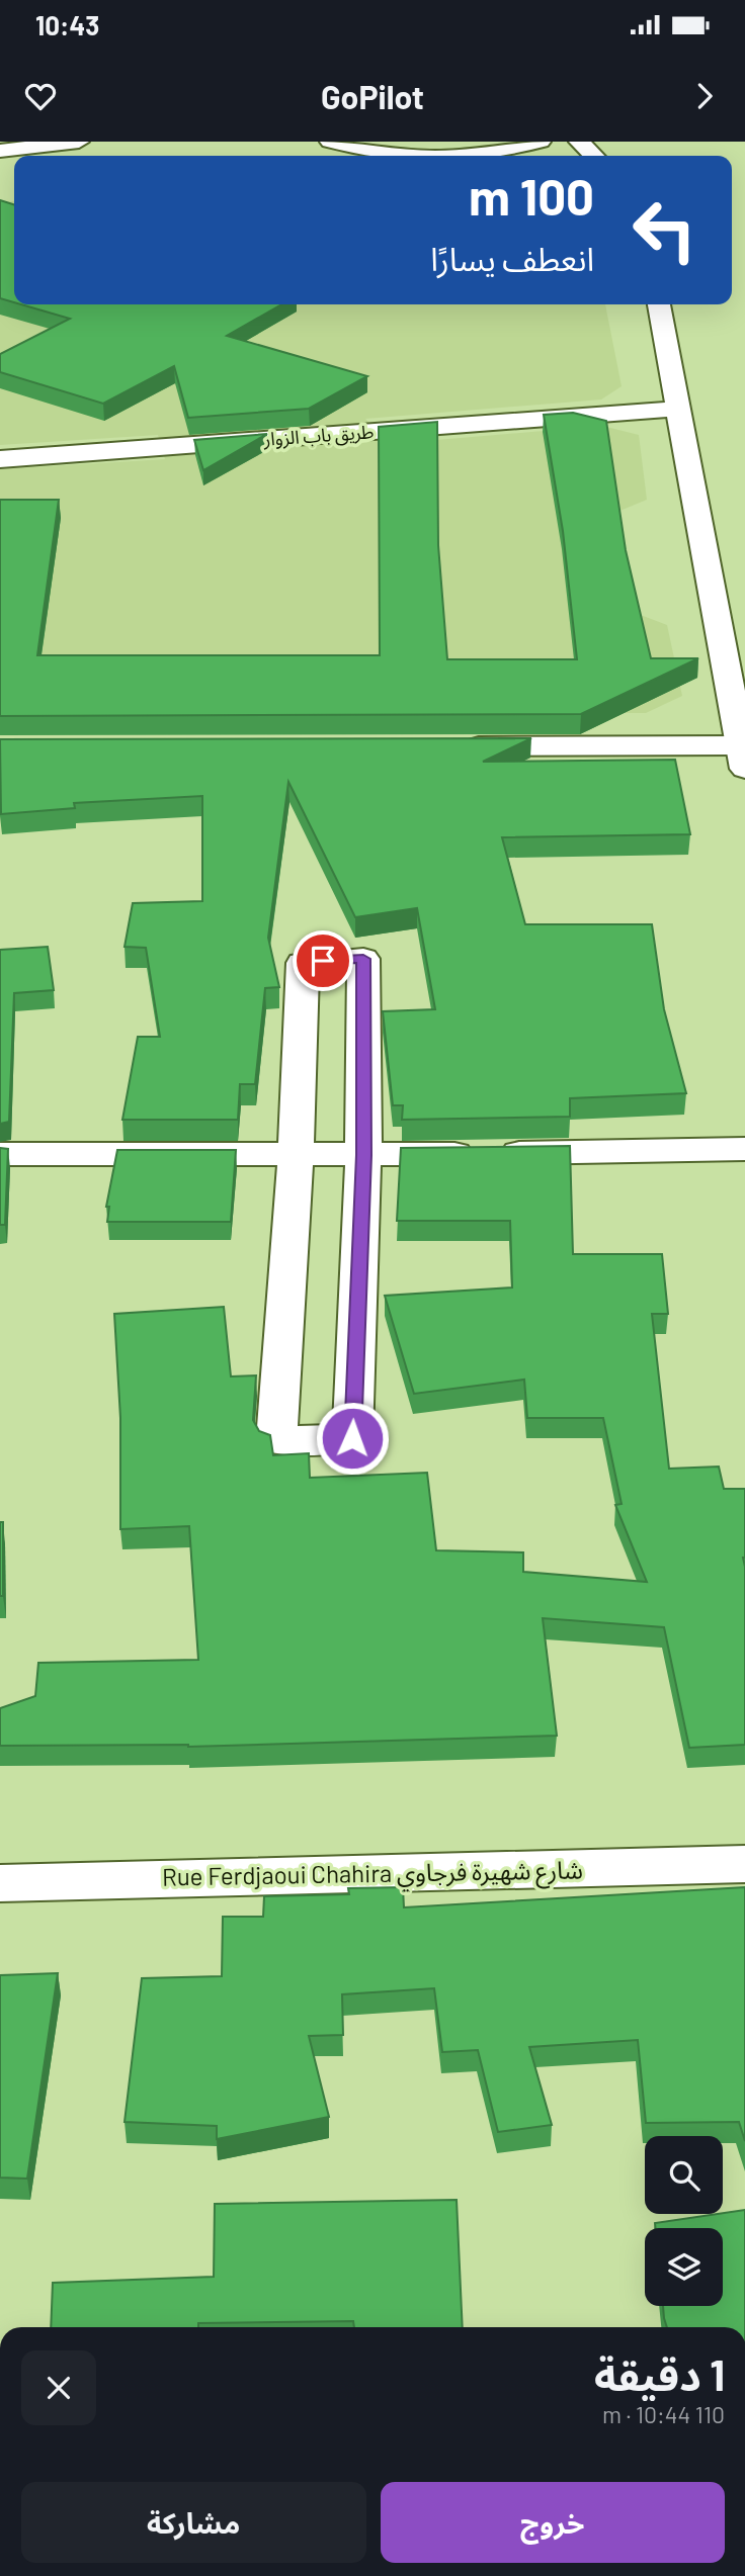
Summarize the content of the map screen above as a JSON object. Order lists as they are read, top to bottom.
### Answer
{
  "streets": {
    "street": ["طريق باب الزوار", "Rue Ferdjaoui Chahira شارع شهيرة فرجاوي"]
  },
  "page": {
    "status": "10:43",
    "header": "GoPilot",
    "turn": ["100 m", "انعطف يسارًا"],
    "heading": ["1 دقيقة", "110 m · 10:44"],
    "buttons": ["خروج", "مشاركة"]
  }
}
